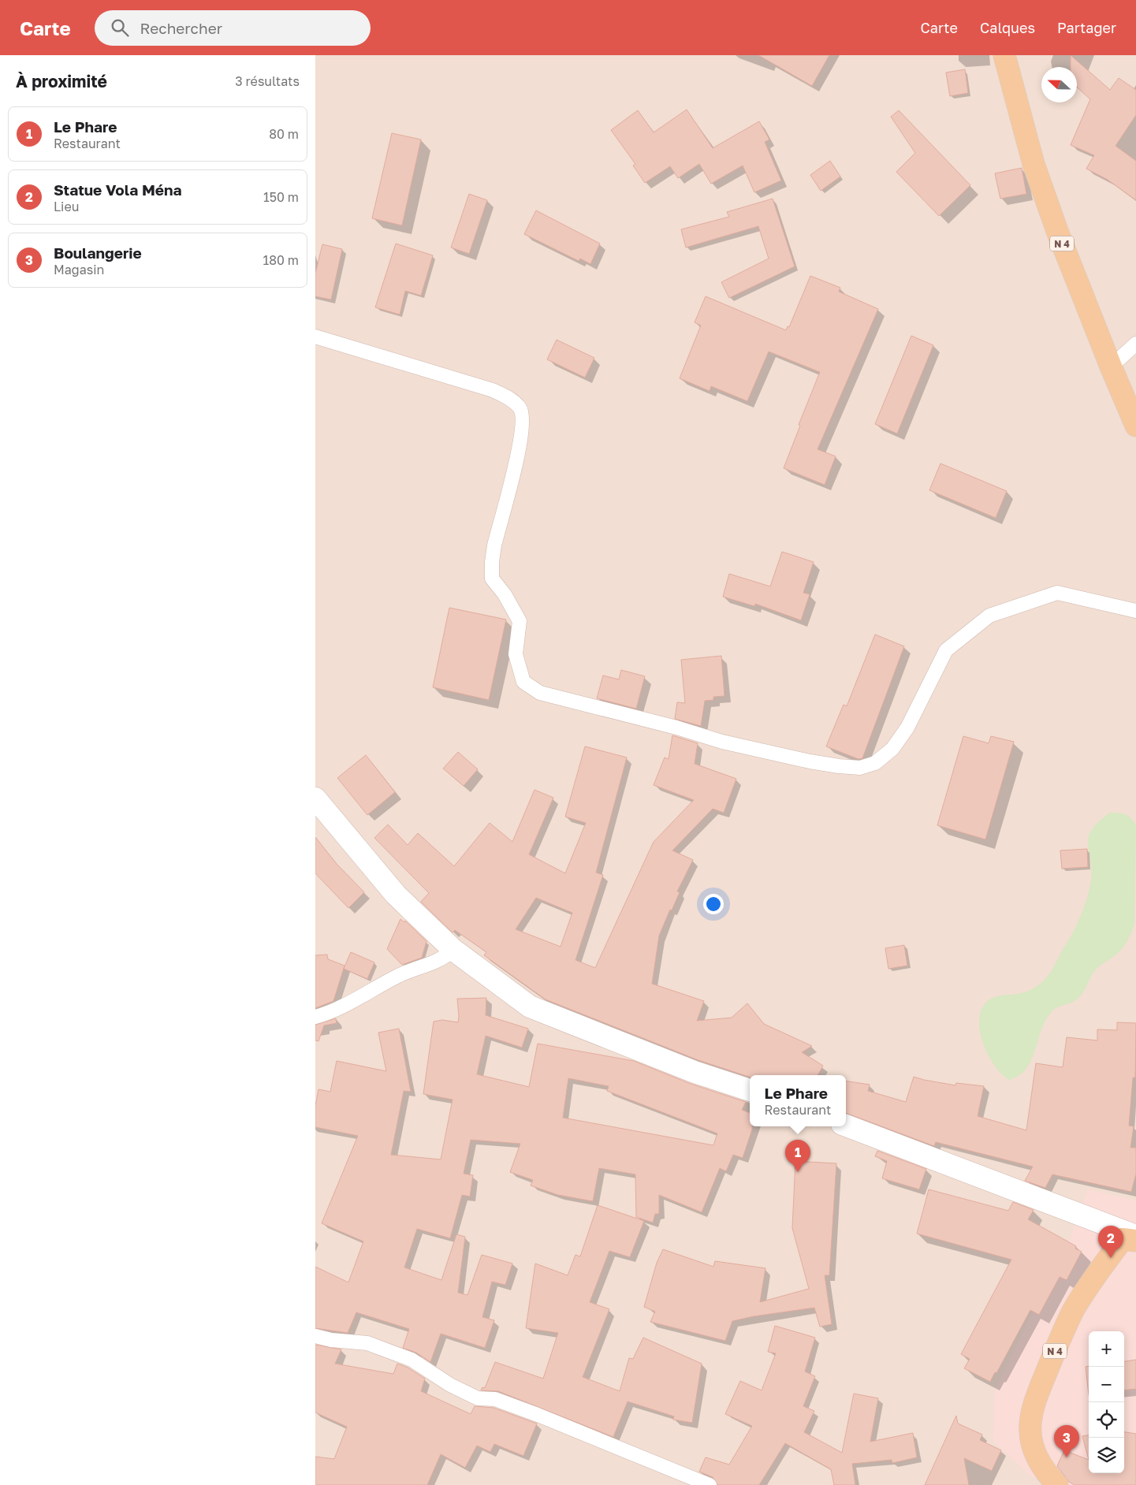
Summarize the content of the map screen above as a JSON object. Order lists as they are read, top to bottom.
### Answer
{
  "streets": {
    "main road": ["N 4"]
  },
  "north": "left",
  "page": {
    "header": "Carte",
    "search": "Rechercher",
    "nav": ["Carte", "Calques", "Partager"],
    "heading": ["À proximité", "3 résultats"],
    "list": [
      {
        "mark": "1",
        "name": "Le Phare",
        "note": "Restaurant",
        "value": "80 m"
      },
      {
        "mark": "2",
        "name": "Statue Vola Ména",
        "note": "Lieu",
        "value": "150 m"
      },
      {
        "mark": "3",
        "name": "Boulangerie",
        "note": "Magasin",
        "value": "180 m"
      }
    ],
    "popup": ["Le Phare", "Restaurant"],
    "pins": ["1", "2", "3"],
    "map_buttons": ["+", "−"]
  }
}
